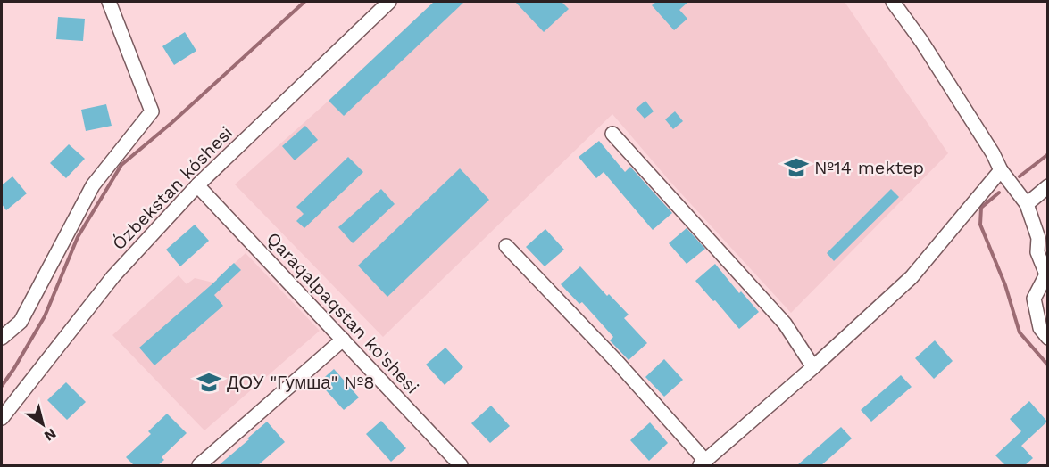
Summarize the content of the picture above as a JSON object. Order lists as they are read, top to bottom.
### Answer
{
  "streets": {
    "street": ["Ózbekstan kóshesi", "Qaraqalpaqstan ko'shesi"]
  },
  "crossings": [
    ["Ózbekstan kóshesi", "Qaraqalpaqstan ko'shesi"]
  ],
  "places": {
    "school or university": ["№14 mektep", "ДОУ \"Гумша\" №8"]
  },
  "north": "bottom right"
}
